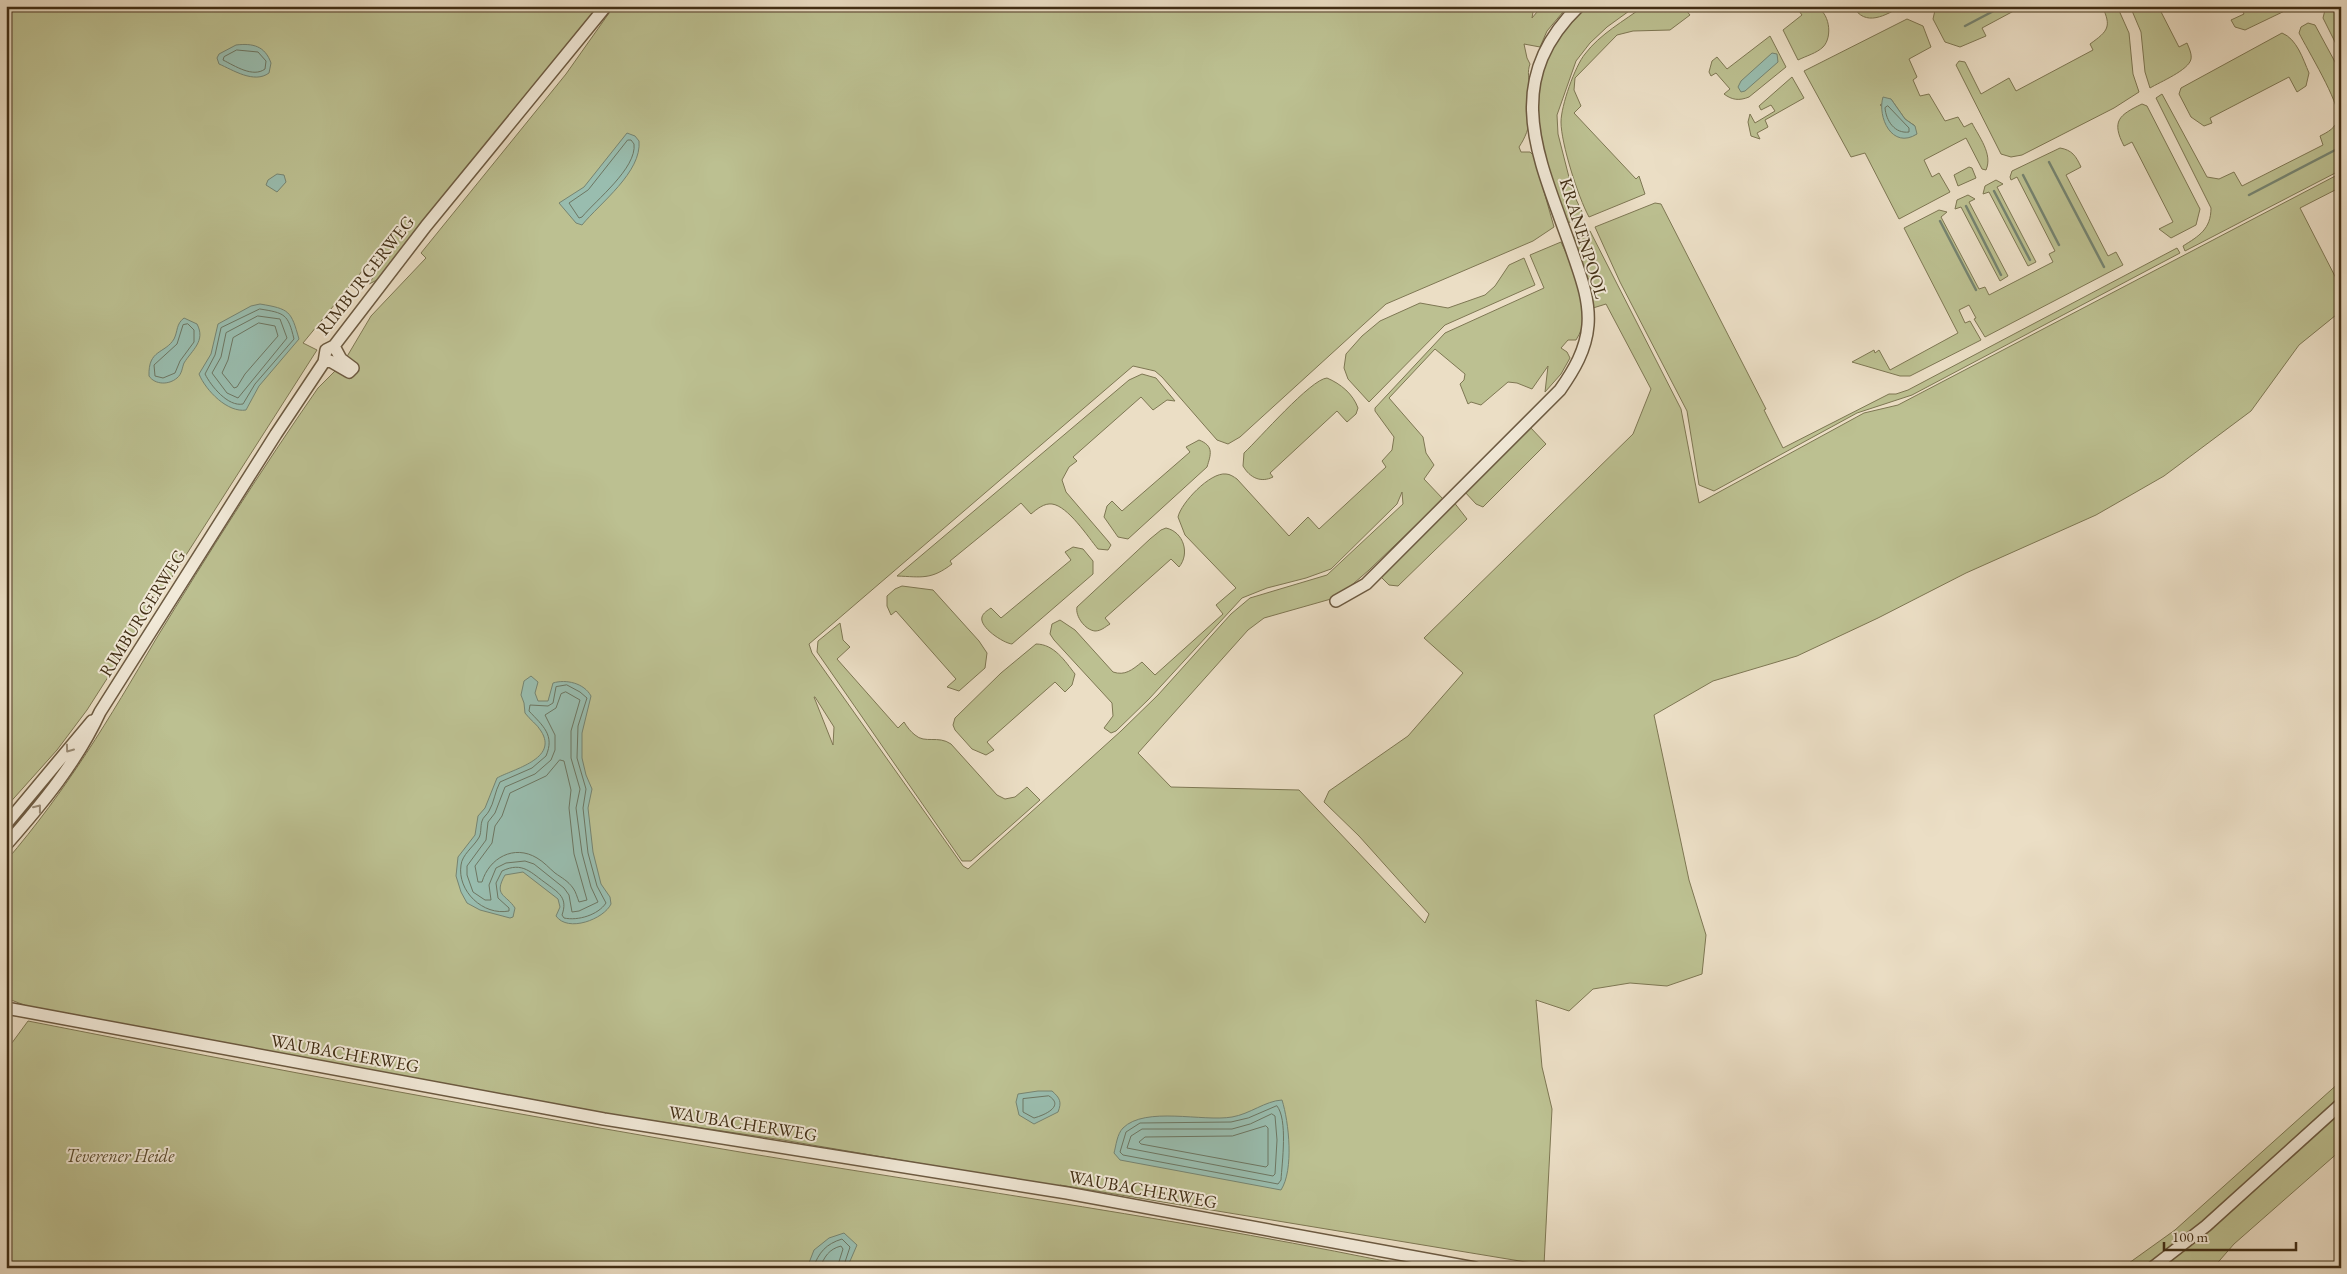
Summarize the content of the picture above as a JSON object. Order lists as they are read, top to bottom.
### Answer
{
  "streets": {
    "street": ["KRANENPOOL", "RIMBURGERWEG", "WAUBACHERWEG"]
  },
  "parks": ["Teverener Heide"],
  "scale_bar": "100 m"
}
